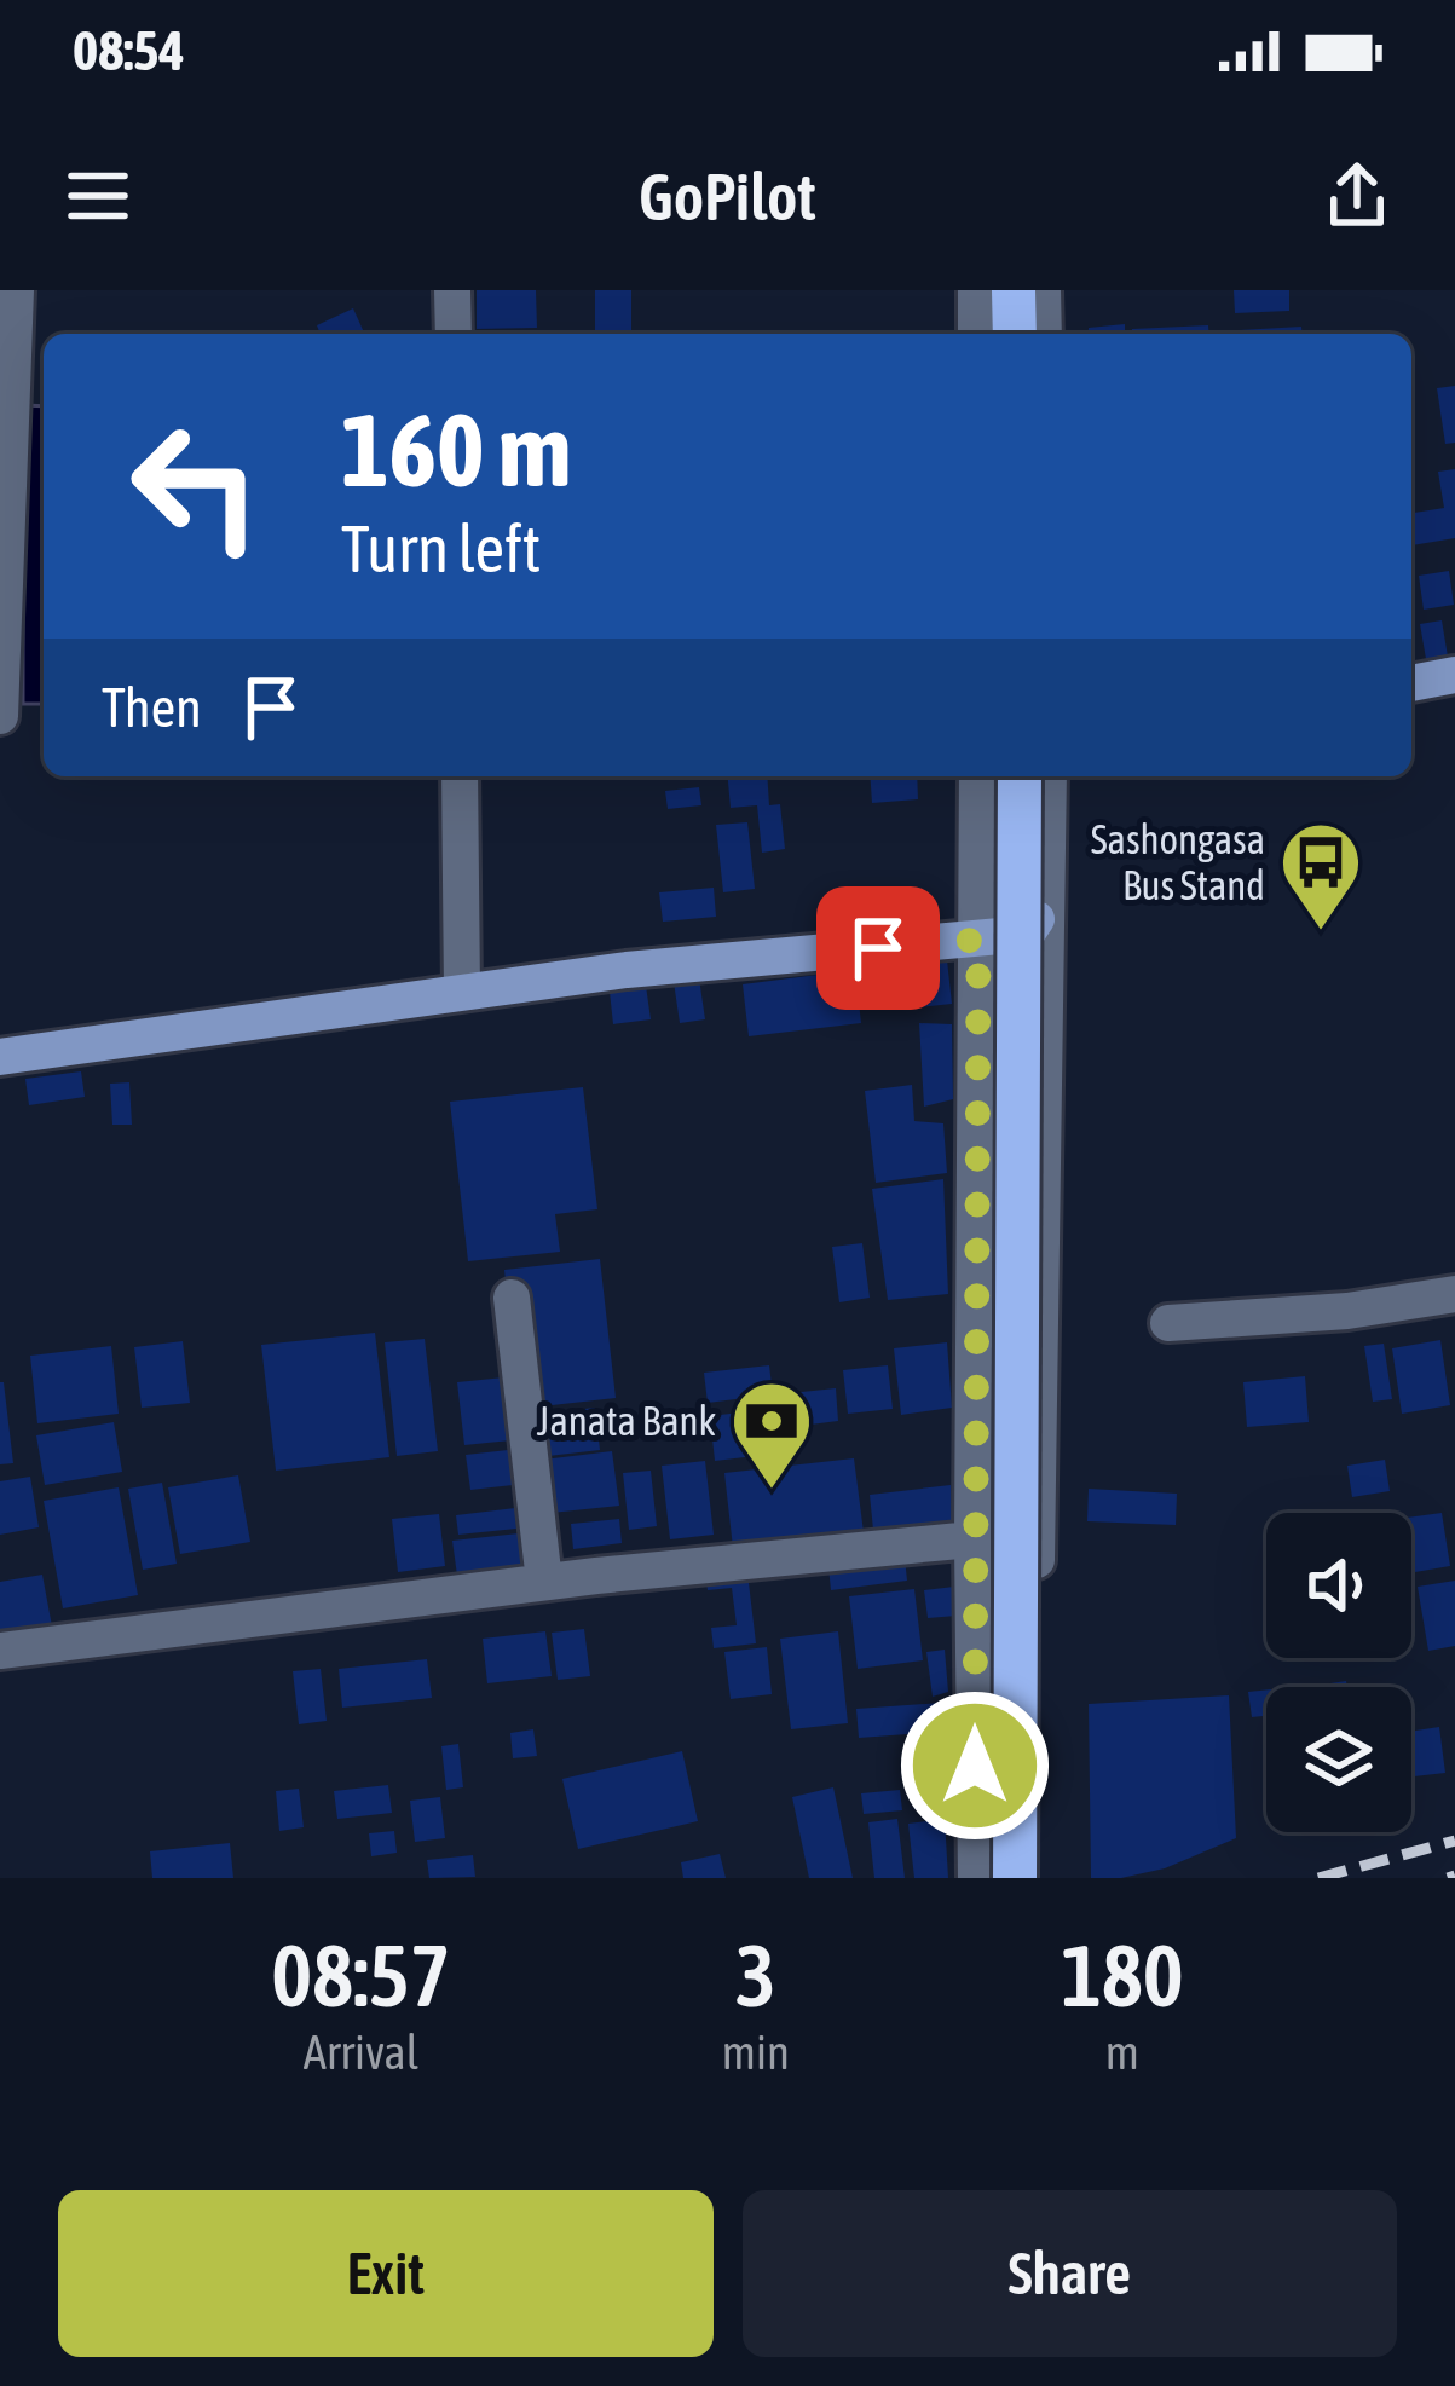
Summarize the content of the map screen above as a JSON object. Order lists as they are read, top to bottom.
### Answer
{
  "places": {
    "bus stop": ["Sashongasa Bus Stand"],
    "bank": ["Janata Bank"]
  },
  "page": {
    "status": "08:54",
    "header": "GoPilot",
    "turn": ["160 m", "Turn left"],
    "then": "Then",
    "eta": [
      "08:57",
      "Arrival",
      "3",
      "min",
      "180",
      "m"
    ],
    "buttons": ["Exit", "Share"]
  }
}
